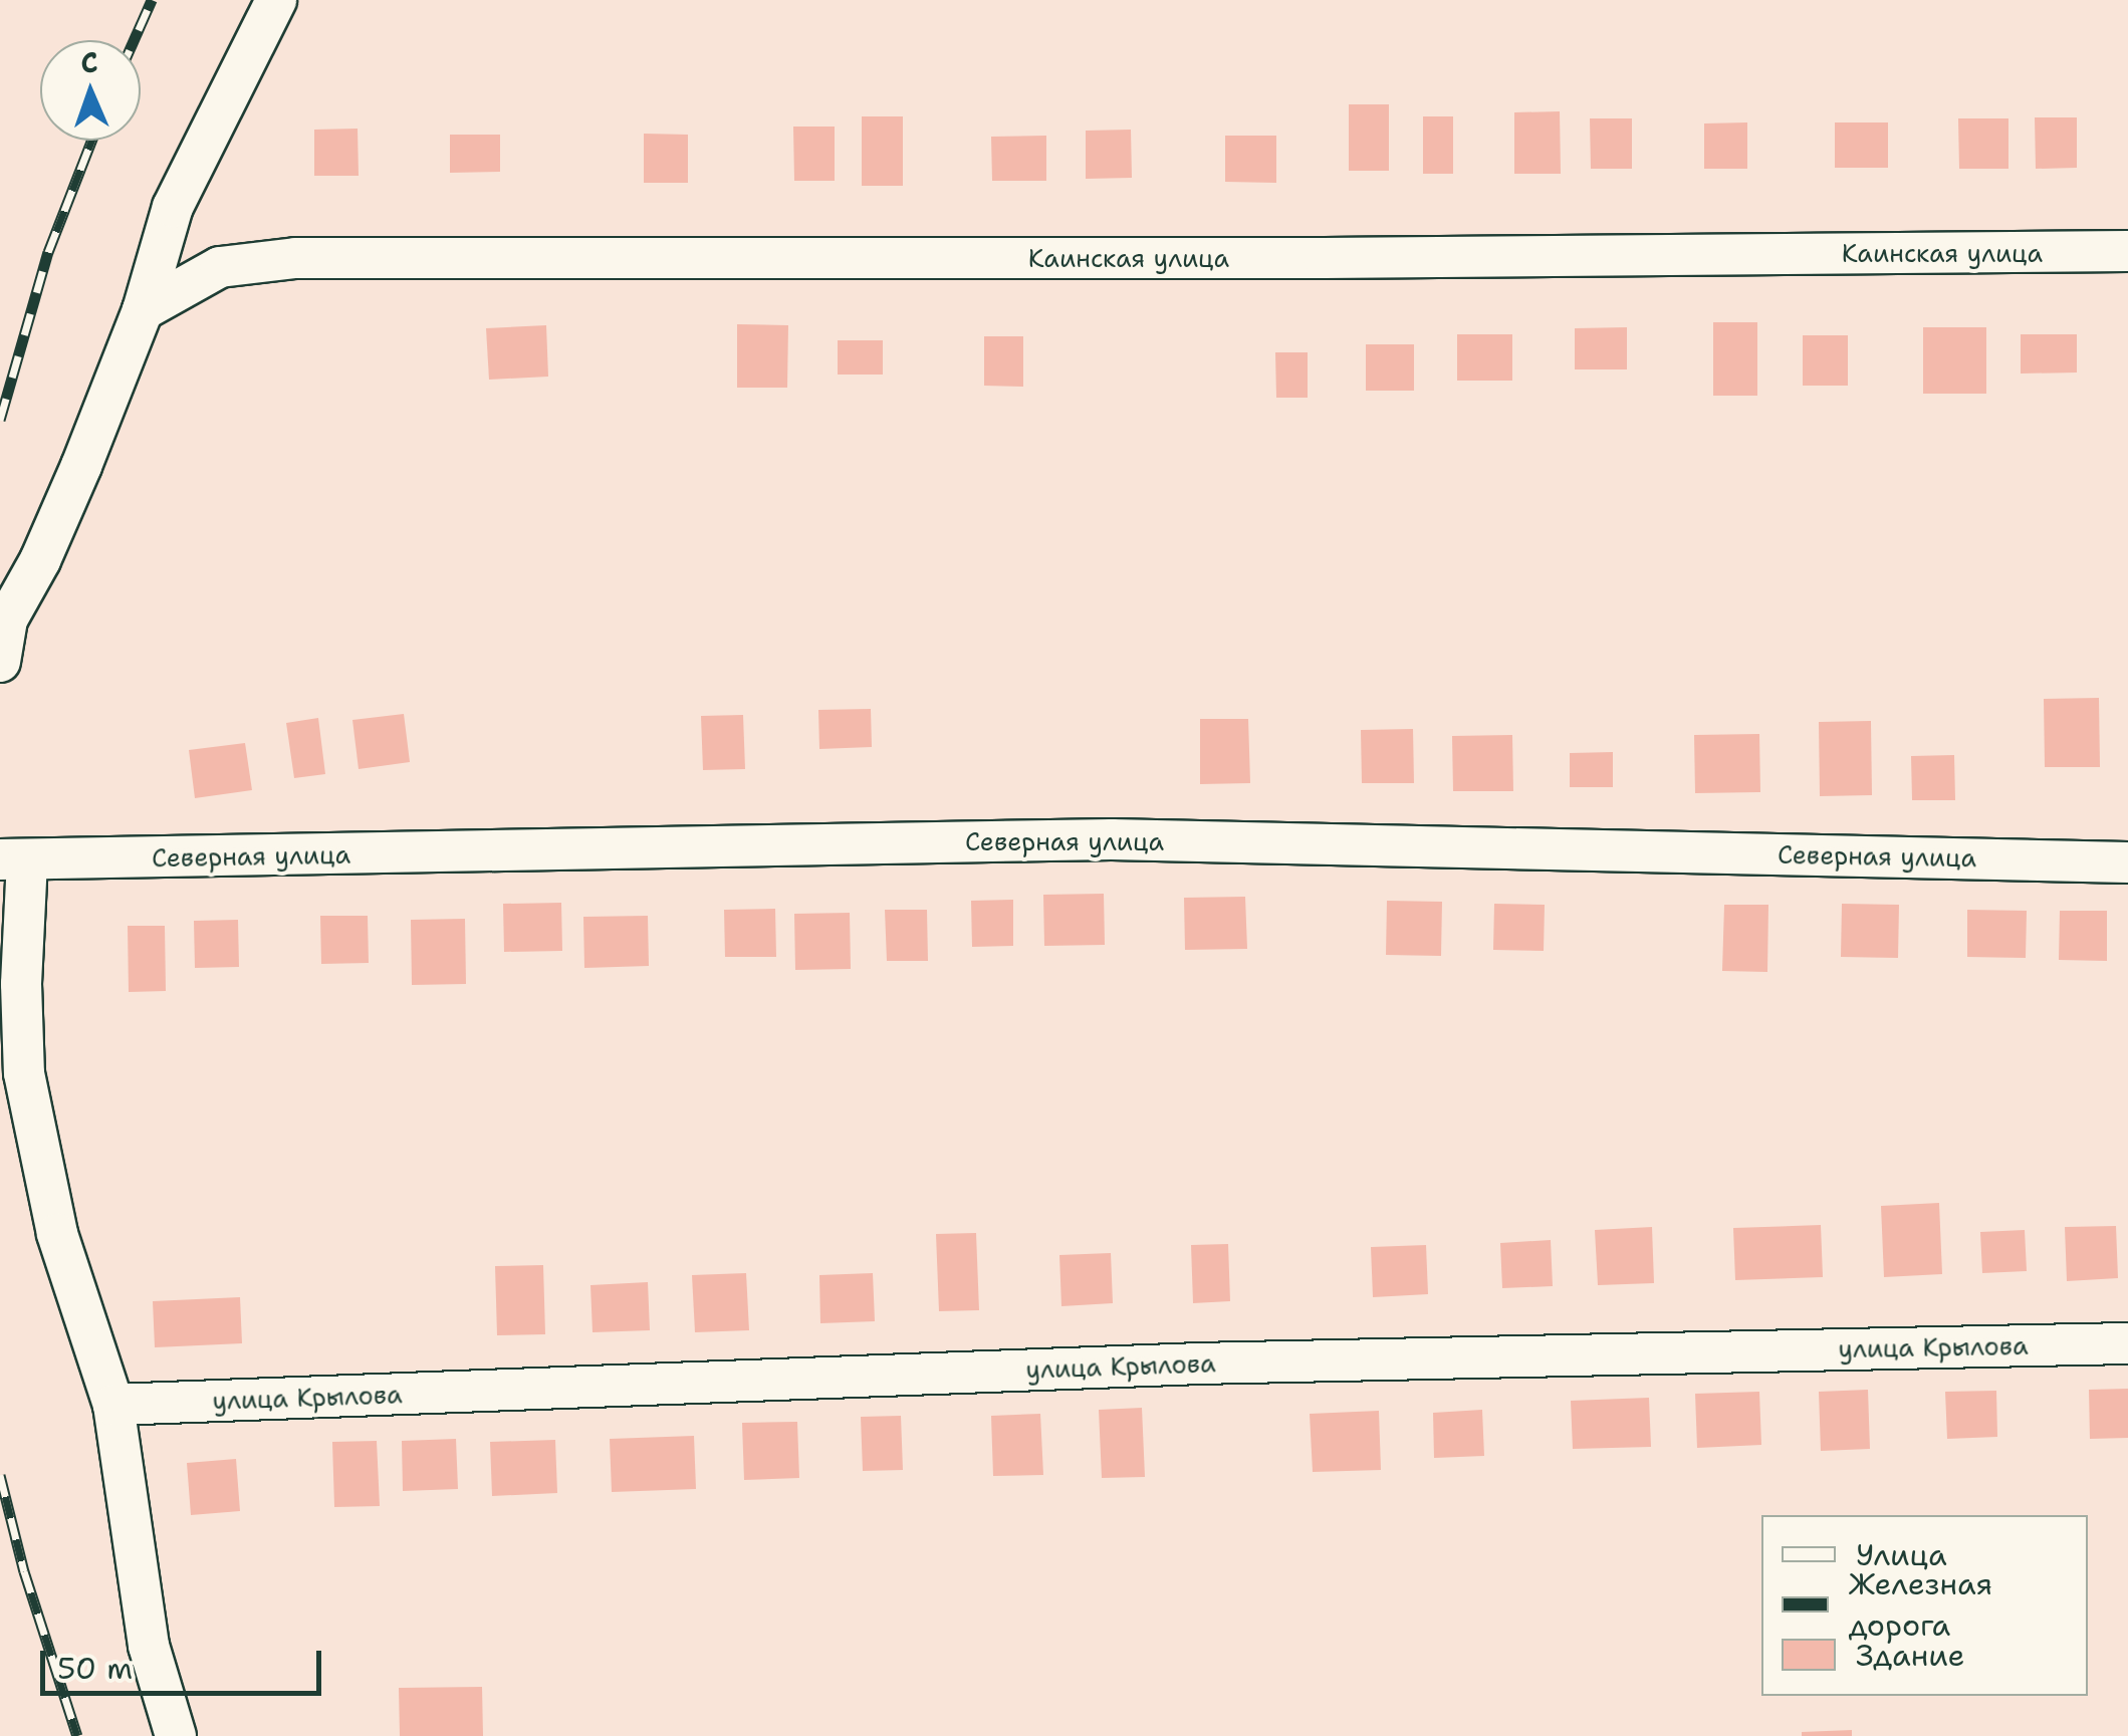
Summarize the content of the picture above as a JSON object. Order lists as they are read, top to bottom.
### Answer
{
  "streets": {
    "street": ["Каинская улица", "Северная улица", "улица Крылова"]
  },
  "legend": ["Улица", "Железная дорога", "Здание"],
  "scale_bar": "50 m",
  "north": "top"
}
